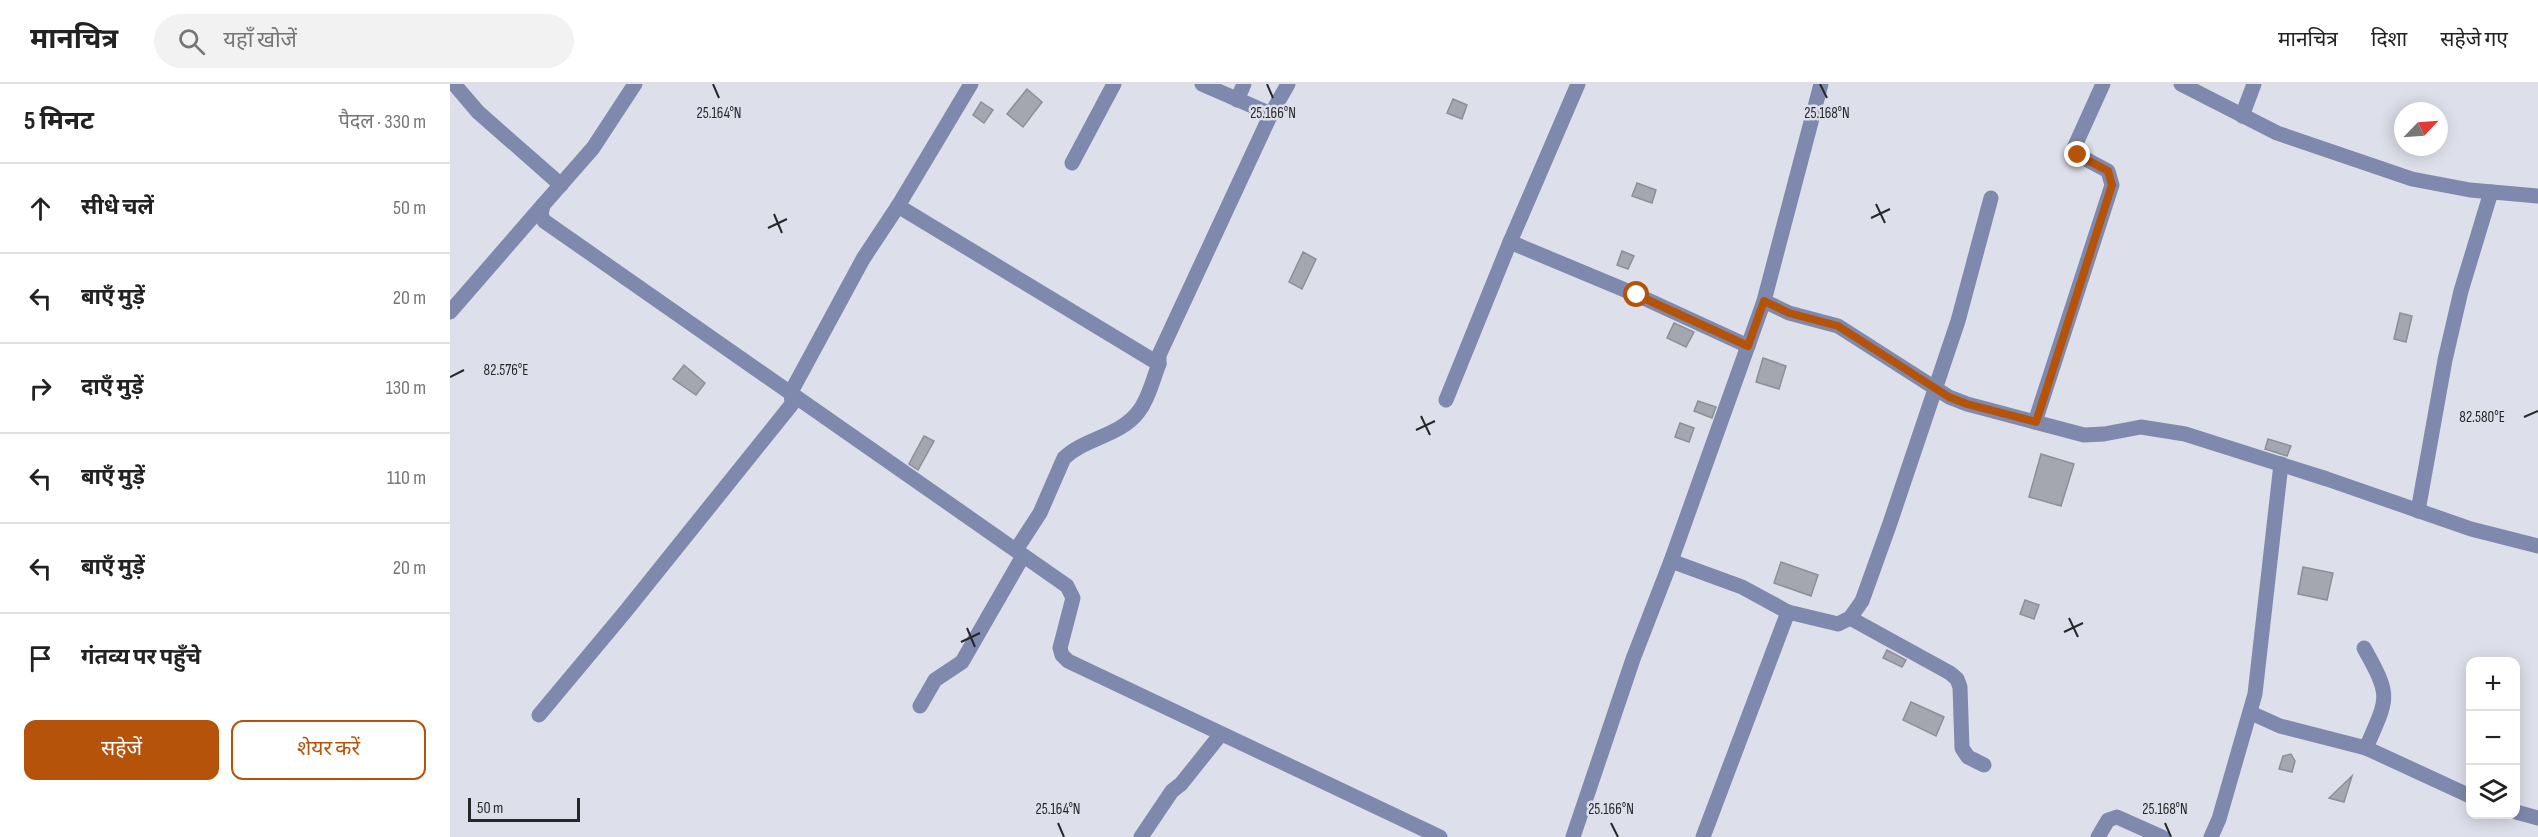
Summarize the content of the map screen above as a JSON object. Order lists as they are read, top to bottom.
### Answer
{
  "scale_bar": "50 m",
  "north": "top right",
  "page": {
    "header": "मानचित्र",
    "search": "यहाँ खोजें",
    "nav": ["मानचित्र", "दिशा", "सहेजे गए"],
    "heading": ["5 मिनट", "पैदल · 330 m"],
    "list": [
      ["सीधे चलें", "50 m"],
      ["बाएँ मुड़ें", "20 m"],
      ["दाएँ मुड़ें", "130 m"],
      ["बाएँ मुड़ें", "110 m"],
      ["बाएँ मुड़ें", "20 m"],
      "गंतव्य पर पहुँचे"
    ],
    "map_buttons": ["+", "−"],
    "buttons": ["सहेजें", "शेयर करें"],
    "scale": "50 m"
  },
  "coordinates": [
    "25.164°N",
    "25.166°N",
    "25.168°N",
    "82.576°E",
    "82.580°E"
  ]
}
